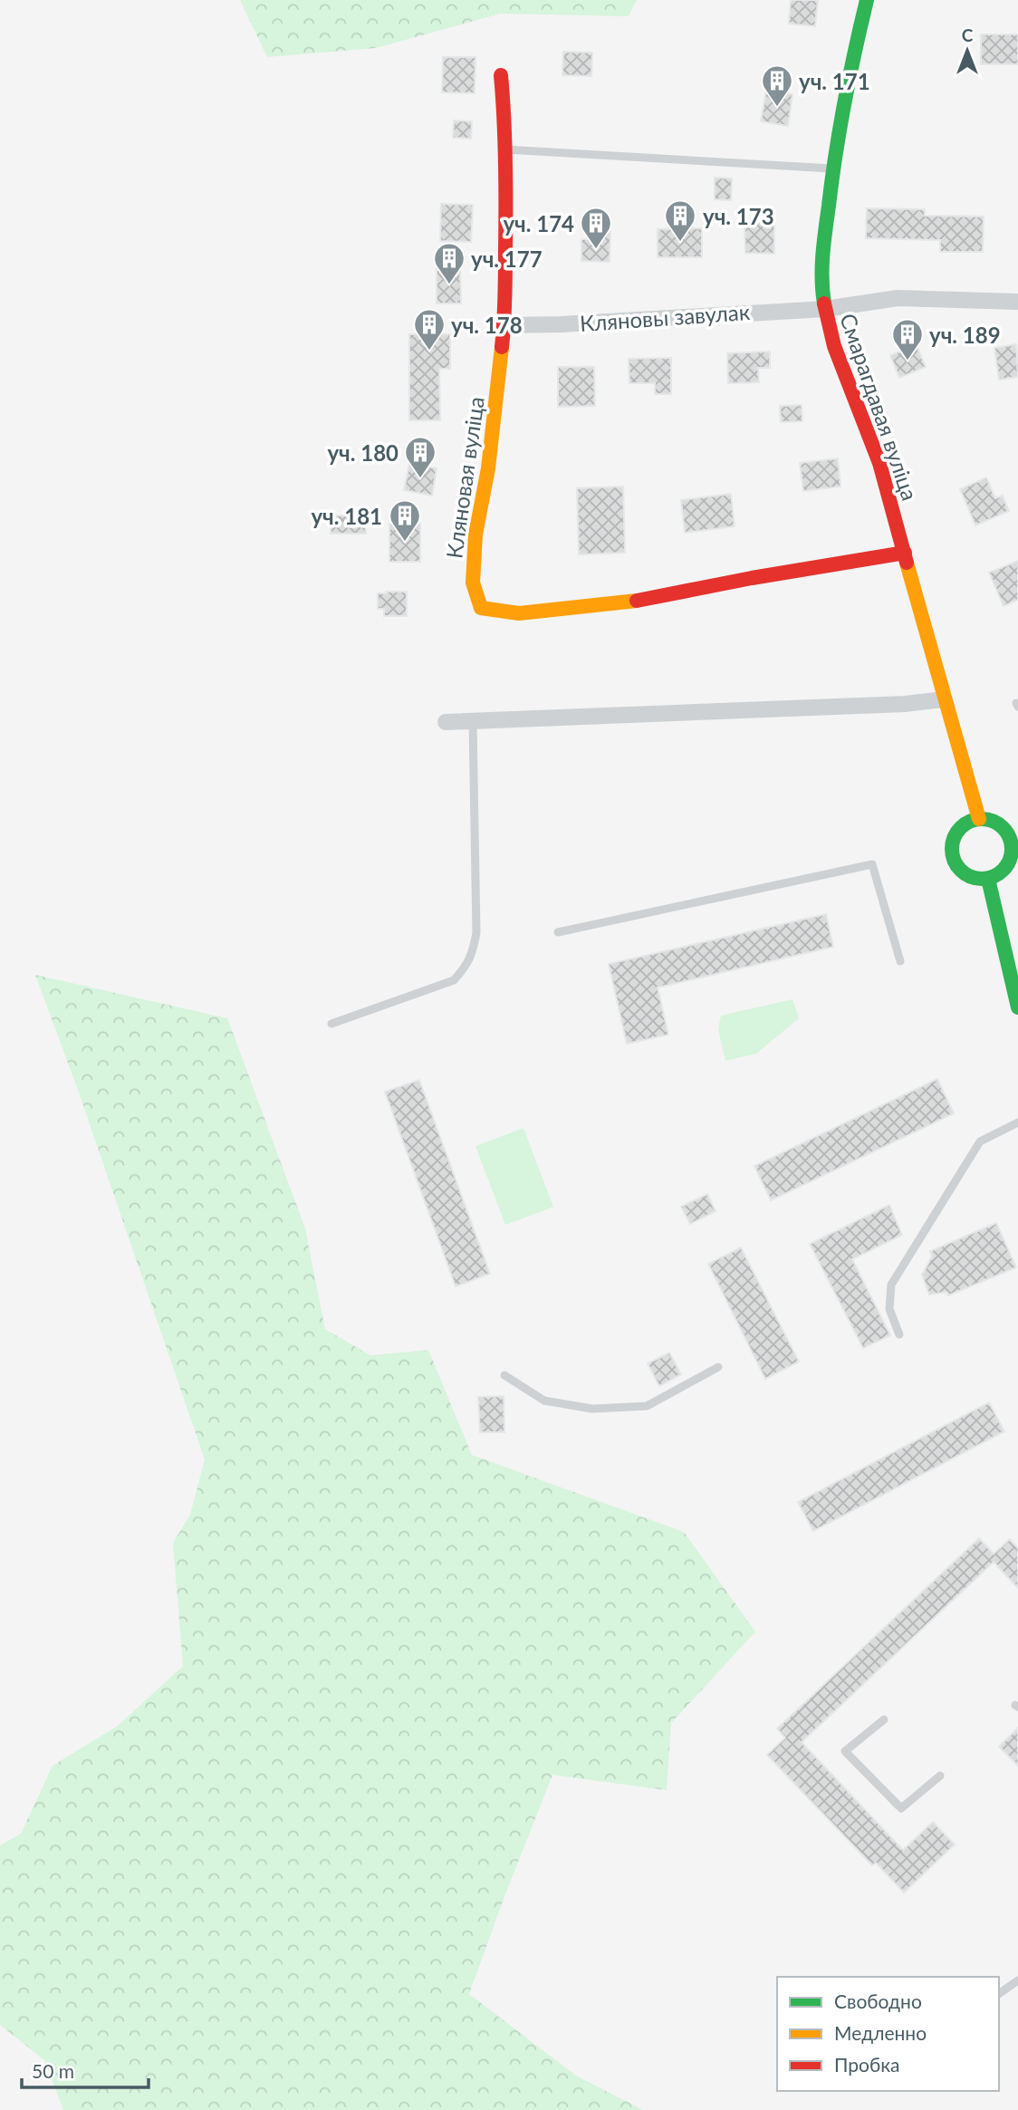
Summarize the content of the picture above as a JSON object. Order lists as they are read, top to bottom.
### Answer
{
  "streets": {
    "street": ["Кляновы завулак", "Смарагдавая вуліца", "Кляновая вуліца"]
  },
  "crossings": [
    ["Кляновы завулак", "Смарагдавая вуліца"],
    ["Кляновы завулак", "Кляновая вуліца"],
    ["Смарагдавая вуліца", "Кляновая вуліца"]
  ],
  "places": {
    "building": [
      "уч. 171",
      "уч. 173",
      "уч. 174",
      "уч. 177",
      "уч. 178",
      "уч. 189",
      "уч. 180",
      "уч. 181"
    ]
  },
  "legend": ["Свободно", "Медленно", "Пробка"],
  "scale_bar": "50 m",
  "north": "top"
}
